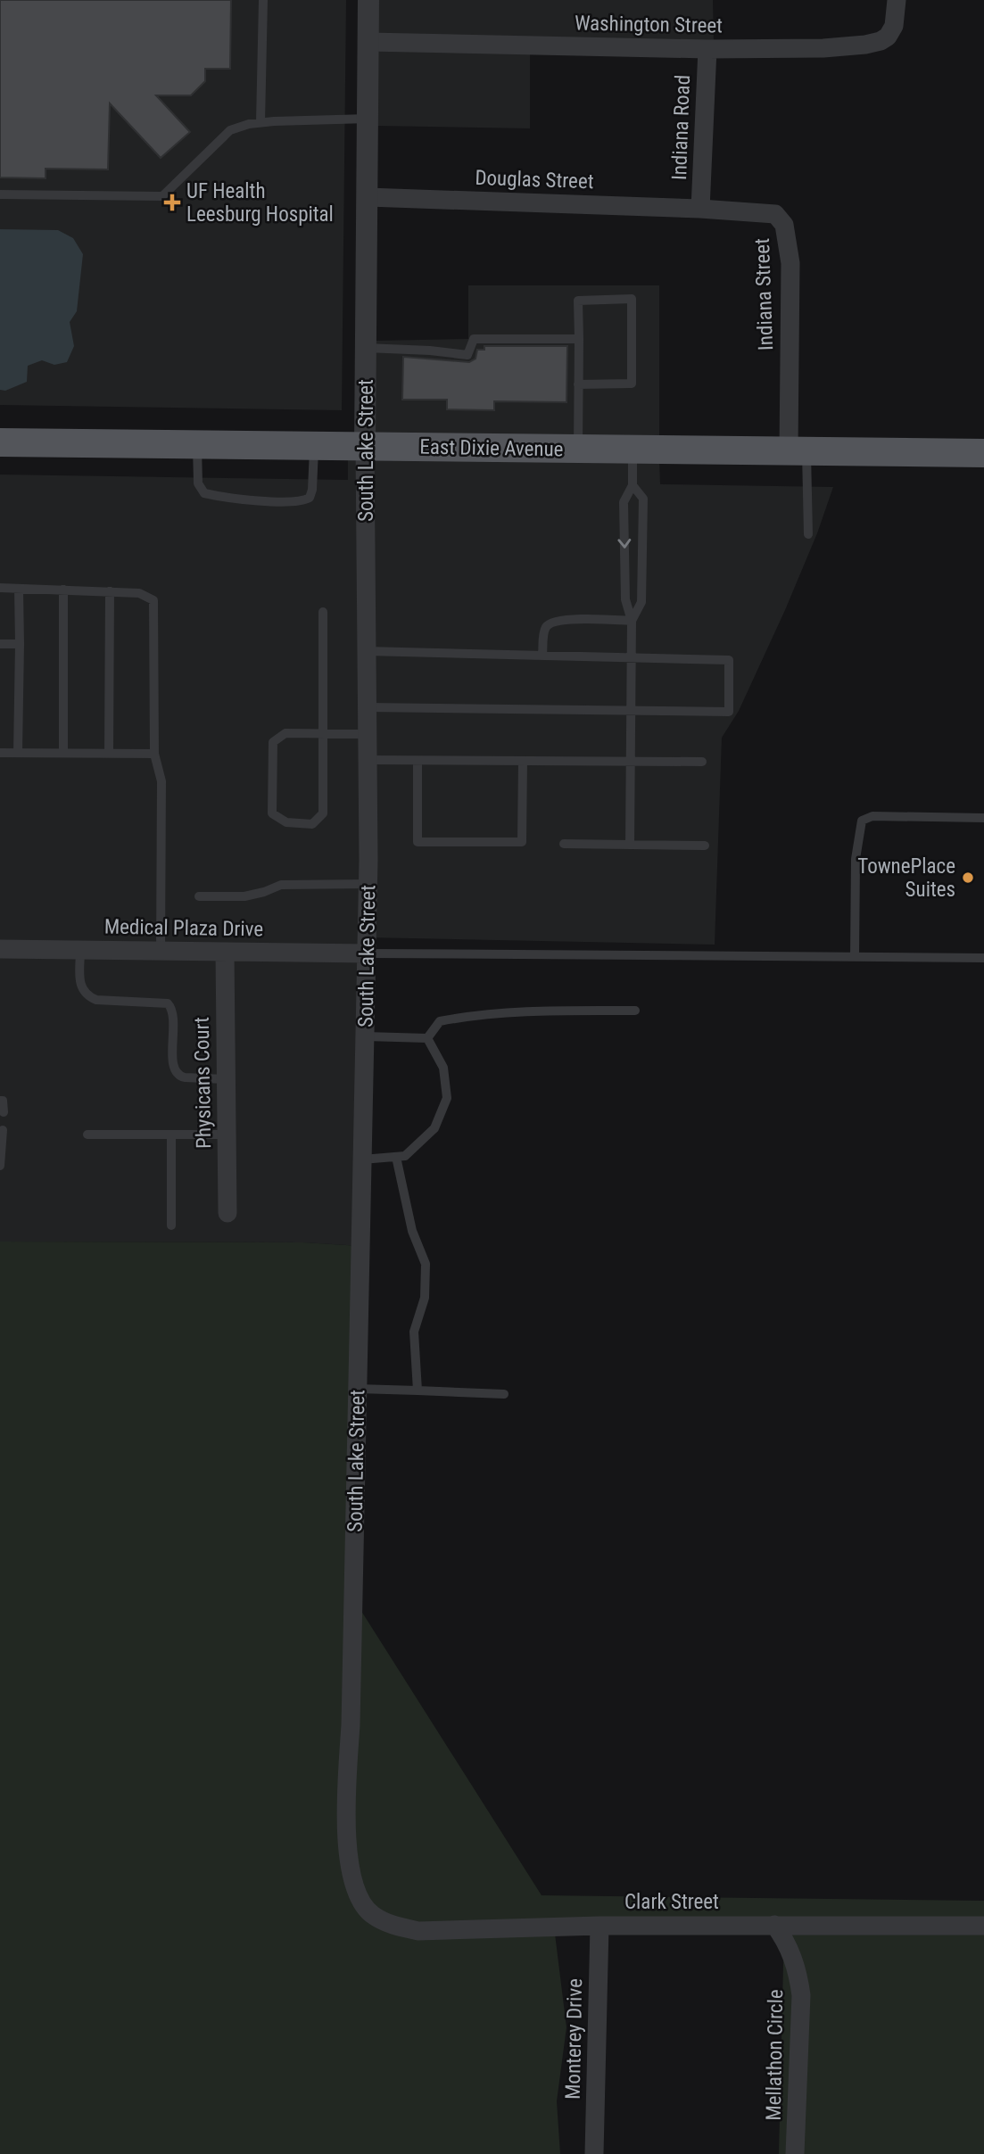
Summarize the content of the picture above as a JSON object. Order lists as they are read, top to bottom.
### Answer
{
  "streets": {
    "main road": ["East Dixie Avenue"],
    "street": [
      "Washington Street",
      "Indiana Road",
      "Douglas Street",
      "Indiana Street",
      "South Lake Street",
      "Medical Plaza Drive",
      "Physicans Court",
      "Clark Street",
      "Monterey Drive",
      "Mellathon Circle"
    ]
  },
  "crossings": [
    ["Washington Street", "Indiana Road"],
    ["Washington Street", "South Lake Street"],
    ["Indiana Road", "Douglas Street"],
    ["Indiana Road", "Indiana Street"],
    ["Douglas Street", "Indiana Street"],
    ["Douglas Street", "South Lake Street"],
    ["Indiana Street", "East Dixie Avenue"],
    ["East Dixie Avenue", "South Lake Street"],
    ["South Lake Street", "Medical Plaza Drive"],
    ["South Lake Street", "Clark Street"],
    ["Medical Plaza Drive", "Physicans Court"],
    ["Clark Street", "Monterey Drive"],
    ["Clark Street", "Mellathon Circle"]
  ],
  "places": {
    "health": ["UF Health Leesburg Hospital"],
    "other": ["TownePlace Suites"]
  }
}
